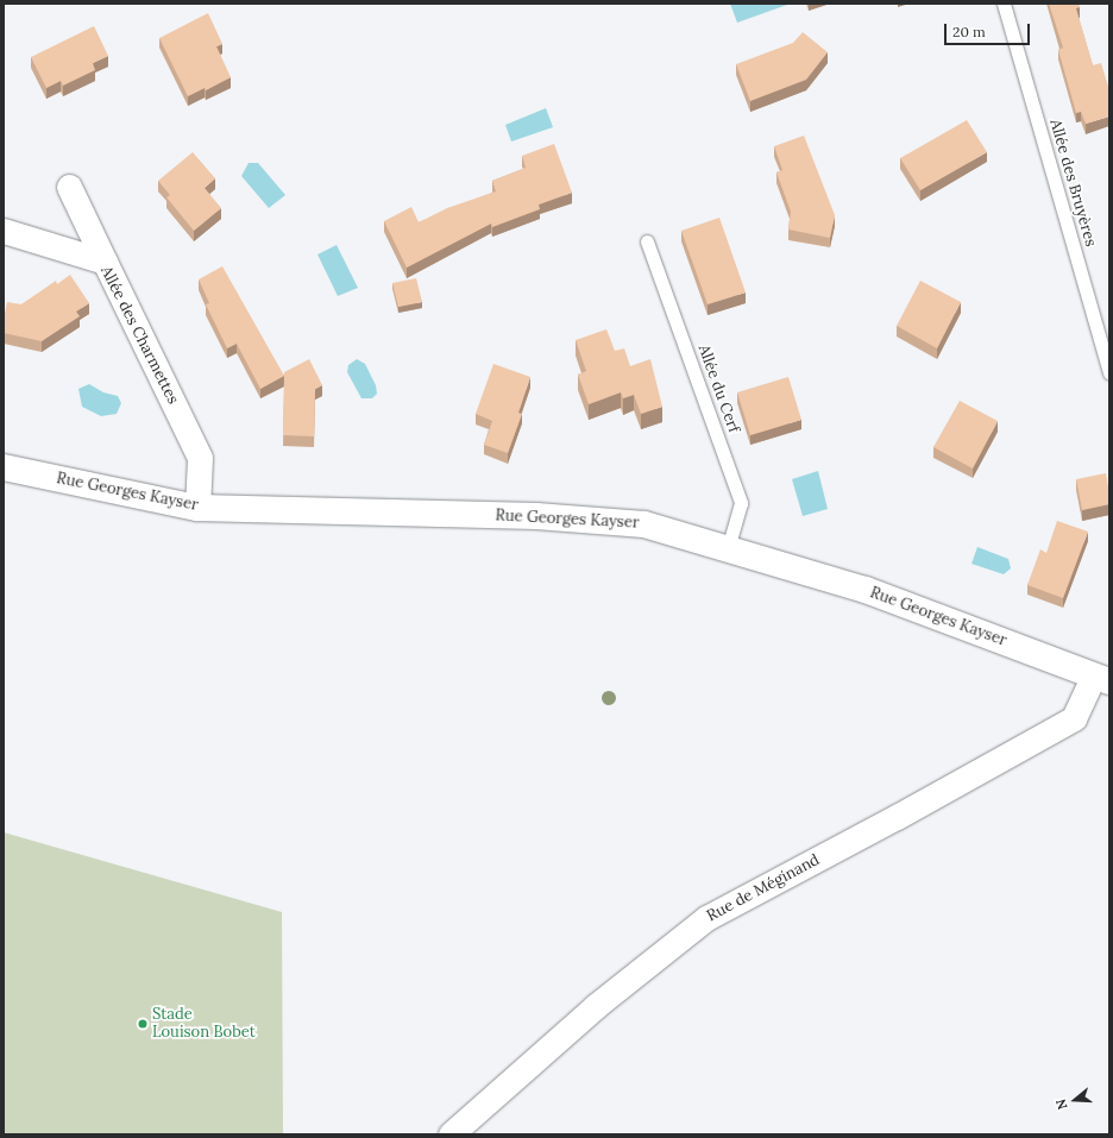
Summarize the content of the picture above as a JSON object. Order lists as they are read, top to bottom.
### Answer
{
  "streets": {
    "street": ["Allée des Charmettes", "Rue Georges Kayser", "Rue de Méginand"],
    "lane": ["Allée des Bruyères", "Allée du Cerf"]
  },
  "crossings": [
    ["Allée des Charmettes", "Rue Georges Kayser"],
    ["Allée du Cerf", "Rue Georges Kayser"],
    ["Rue Georges Kayser", "Rue de Méginand"]
  ],
  "places": ["Stade Louison Bobet"],
  "scale_bar": "20 m",
  "north": "left"
}
